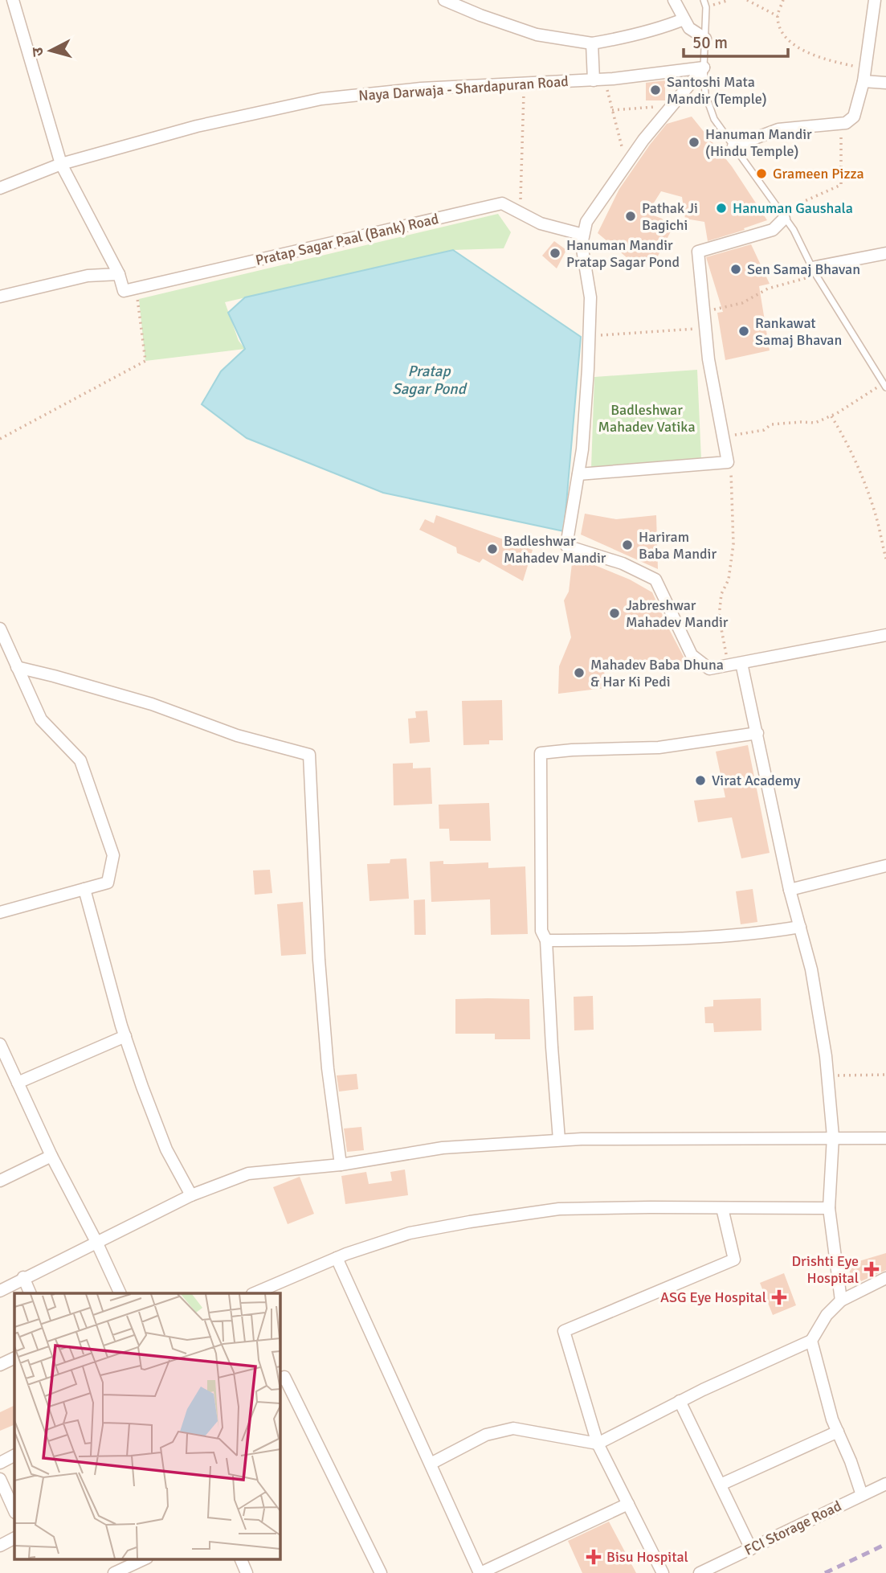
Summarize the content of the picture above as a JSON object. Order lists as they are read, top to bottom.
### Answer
{
  "streets": {
    "street": ["Naya Darwaja - Shardapuran Road", "Pratap Sagar Paal (Bank) Road", "FCI Storage Road"]
  },
  "water": ["Pratap Sagar Pond"],
  "parks": ["Badleshwar Mahadev Vatika"],
  "places": {
    "other": [
      "Santoshi Mata Mandir (Temple)",
      "Hanuman Mandir (Hindu Temple)",
      "Grameen Pizza",
      "Hanuman Gaushala",
      "Pathak Ji Bagichi",
      "Hanuman Mandir Pratap Sagar Pond",
      "Sen Samaj Bhavan",
      "Rankawat Samaj Bhavan",
      "Hariram Baba Mandir",
      "Badleshwar Mahadev Mandir",
      "Jabreshwar Mahadev Mandir",
      "Mahadev Baba Dhuna & Har Ki Pedi",
      "Virat Academy"
    ],
    "health": ["Drishti Eye Hospital", "ASG Eye Hospital", "Bisu Hospital"]
  },
  "scale_bar": "50 m",
  "north": "left"
}
